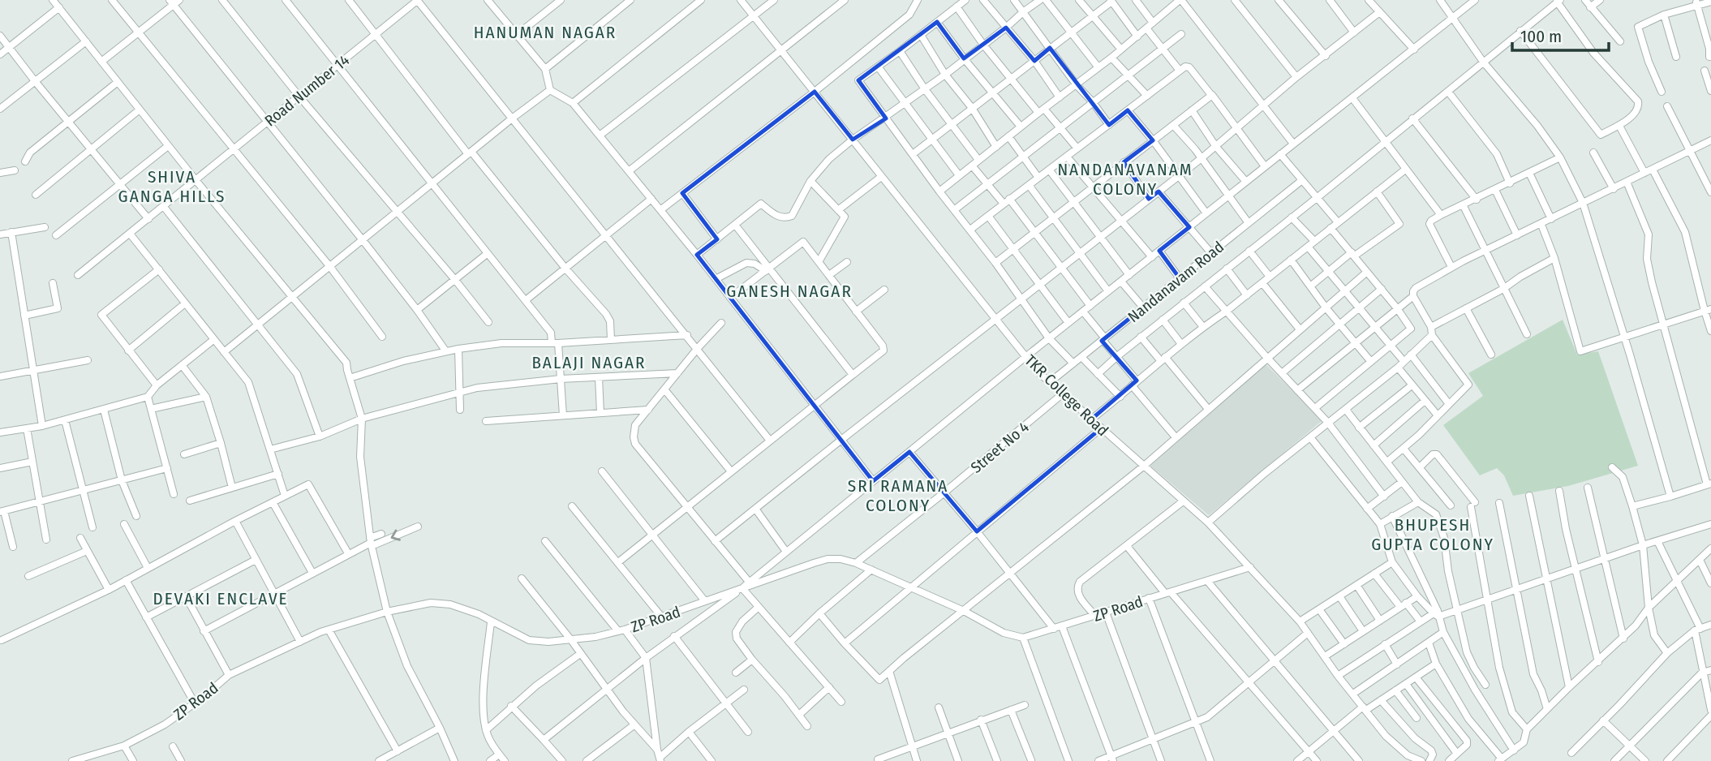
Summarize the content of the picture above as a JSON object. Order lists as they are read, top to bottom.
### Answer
{
  "streets": {
    "street": [
      "Road Number 14",
      "Nandanavam Road",
      "TKR College Road",
      "Street No 4",
      "ZP Road"
    ]
  },
  "crossings": [
    ["Nandanavam Road", "TKR College Road"],
    ["TKR College Road", "Street No 4"],
    ["TKR College Road", "ZP Road"],
    ["Street No 4", "ZP Road"]
  ],
  "districts": [
    "HANUMAN NAGAR",
    "NANDANAVANAM COLONY",
    "SHIVA GANGA HILLS",
    "GANESH NAGAR",
    "BALAJI NAGAR",
    "SRI RAMANA COLONY",
    "BHUPESH GUPTA COLONY",
    "DEVAKI ENCLAVE"
  ],
  "scale_bar": "100 m"
}
